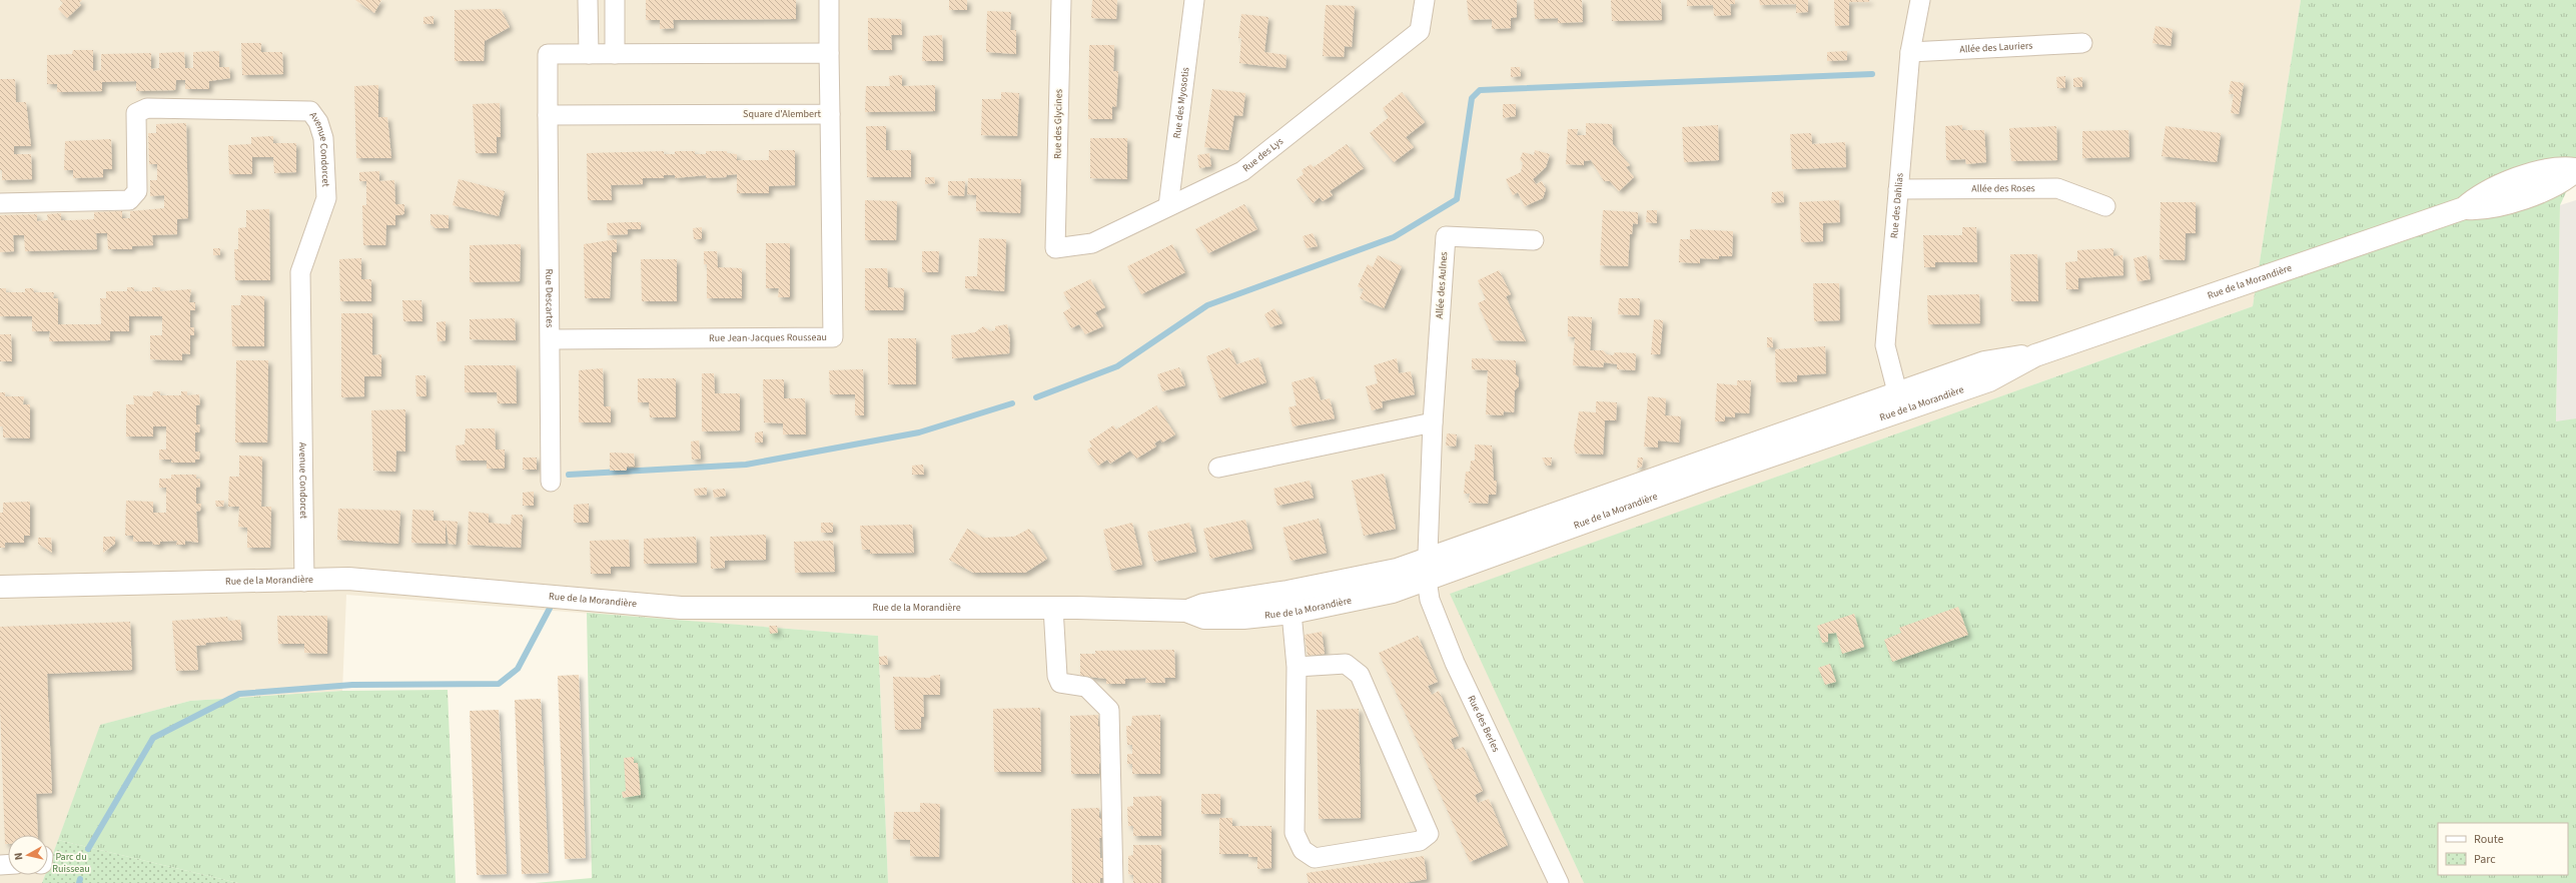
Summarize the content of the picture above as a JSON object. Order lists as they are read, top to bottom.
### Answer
{
  "streets": {
    "street": [
      "Allée des Lauriers",
      "Rue des Myosotis",
      "Square d'Alembert",
      "Rue des Glycines",
      "Avenue Condorcet",
      "Rue des Lys",
      "Allée des Roses",
      "Rue des Dahlias",
      "Rue de la Morandière",
      "Allée des Aulnes",
      "Rue Descartes",
      "Rue Jean-Jacques Rousseau",
      "Rue des Berles"
    ]
  },
  "crossings": [
    ["Allée des Lauriers", "Rue des Dahlias"],
    ["Rue des Myosotis", "Rue des Lys"],
    ["Square d'Alembert", "Rue Descartes"],
    ["Square d'Alembert", "Rue Jean-Jacques Rousseau"],
    ["Rue des Glycines", "Rue des Lys"],
    ["Avenue Condorcet", "Rue de la Morandière"],
    ["Allée des Roses", "Rue des Dahlias"],
    ["Rue des Dahlias", "Rue de la Morandière"],
    ["Rue de la Morandière", "Allée des Aulnes"],
    ["Rue de la Morandière", "Rue des Berles"],
    ["Allée des Aulnes", "Rue des Berles"],
    ["Rue Descartes", "Rue Jean-Jacques Rousseau"]
  ],
  "parks": ["Parc du Ruisseau"],
  "legend": ["Route", "Parc"],
  "north": "left"
}
